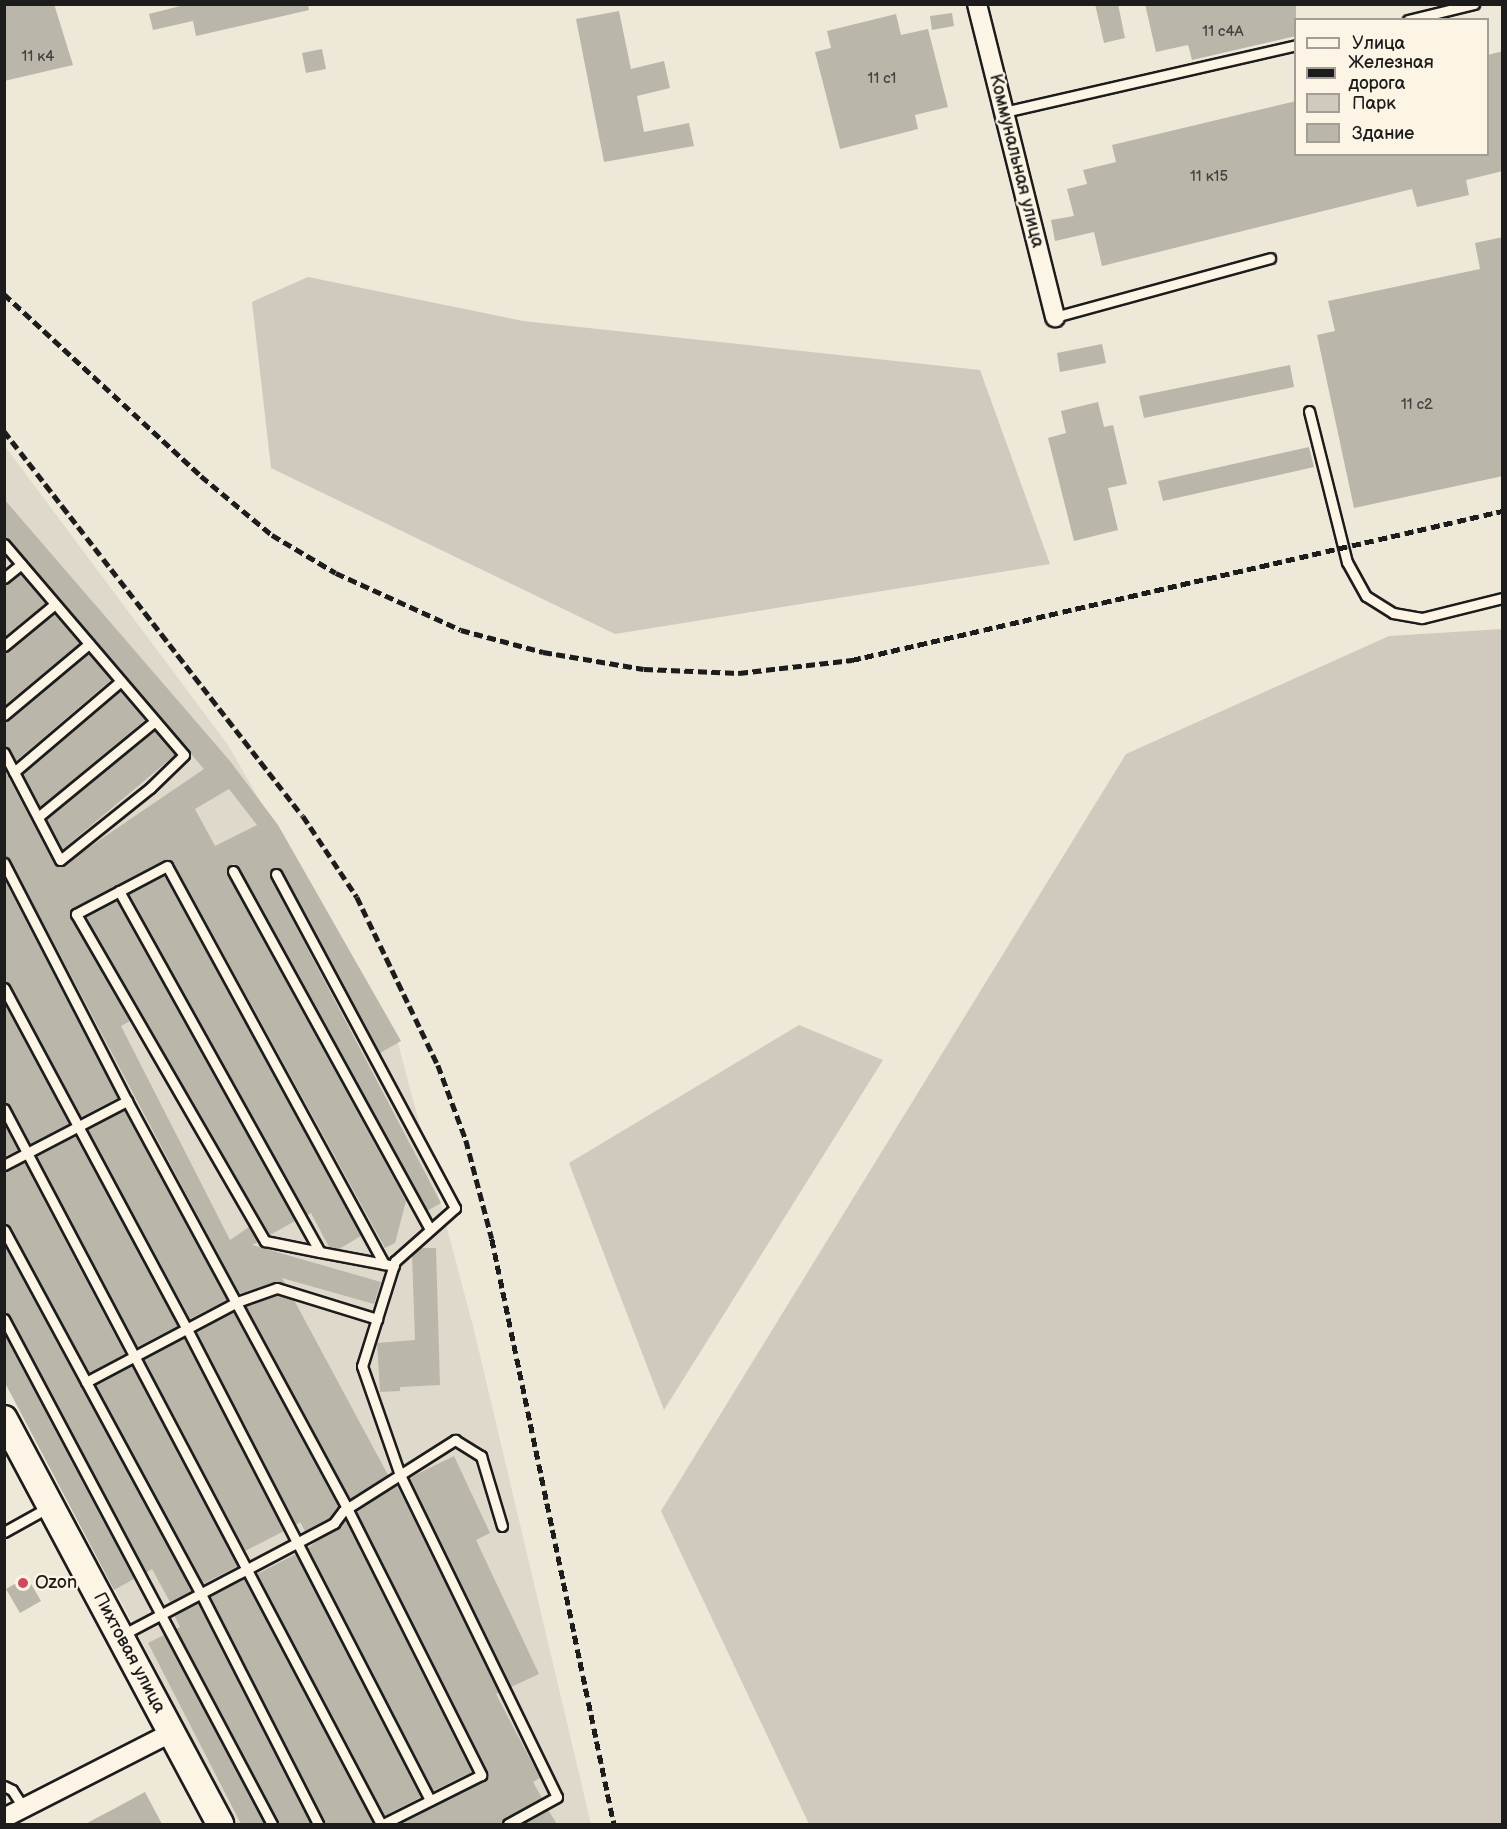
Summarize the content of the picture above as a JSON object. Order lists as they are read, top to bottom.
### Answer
{
  "streets": {
    "street": ["Коммунальная улица", "Пихтовая улица"]
  },
  "places": ["Ozon"],
  "house_numbers": [
    "11 с4А",
    "11 к4",
    "11 с1",
    "11 к15",
    "11 с2"
  ],
  "legend": [
    "Улица",
    "Железная дорога",
    "Парк",
    "Здание"
  ]
}
